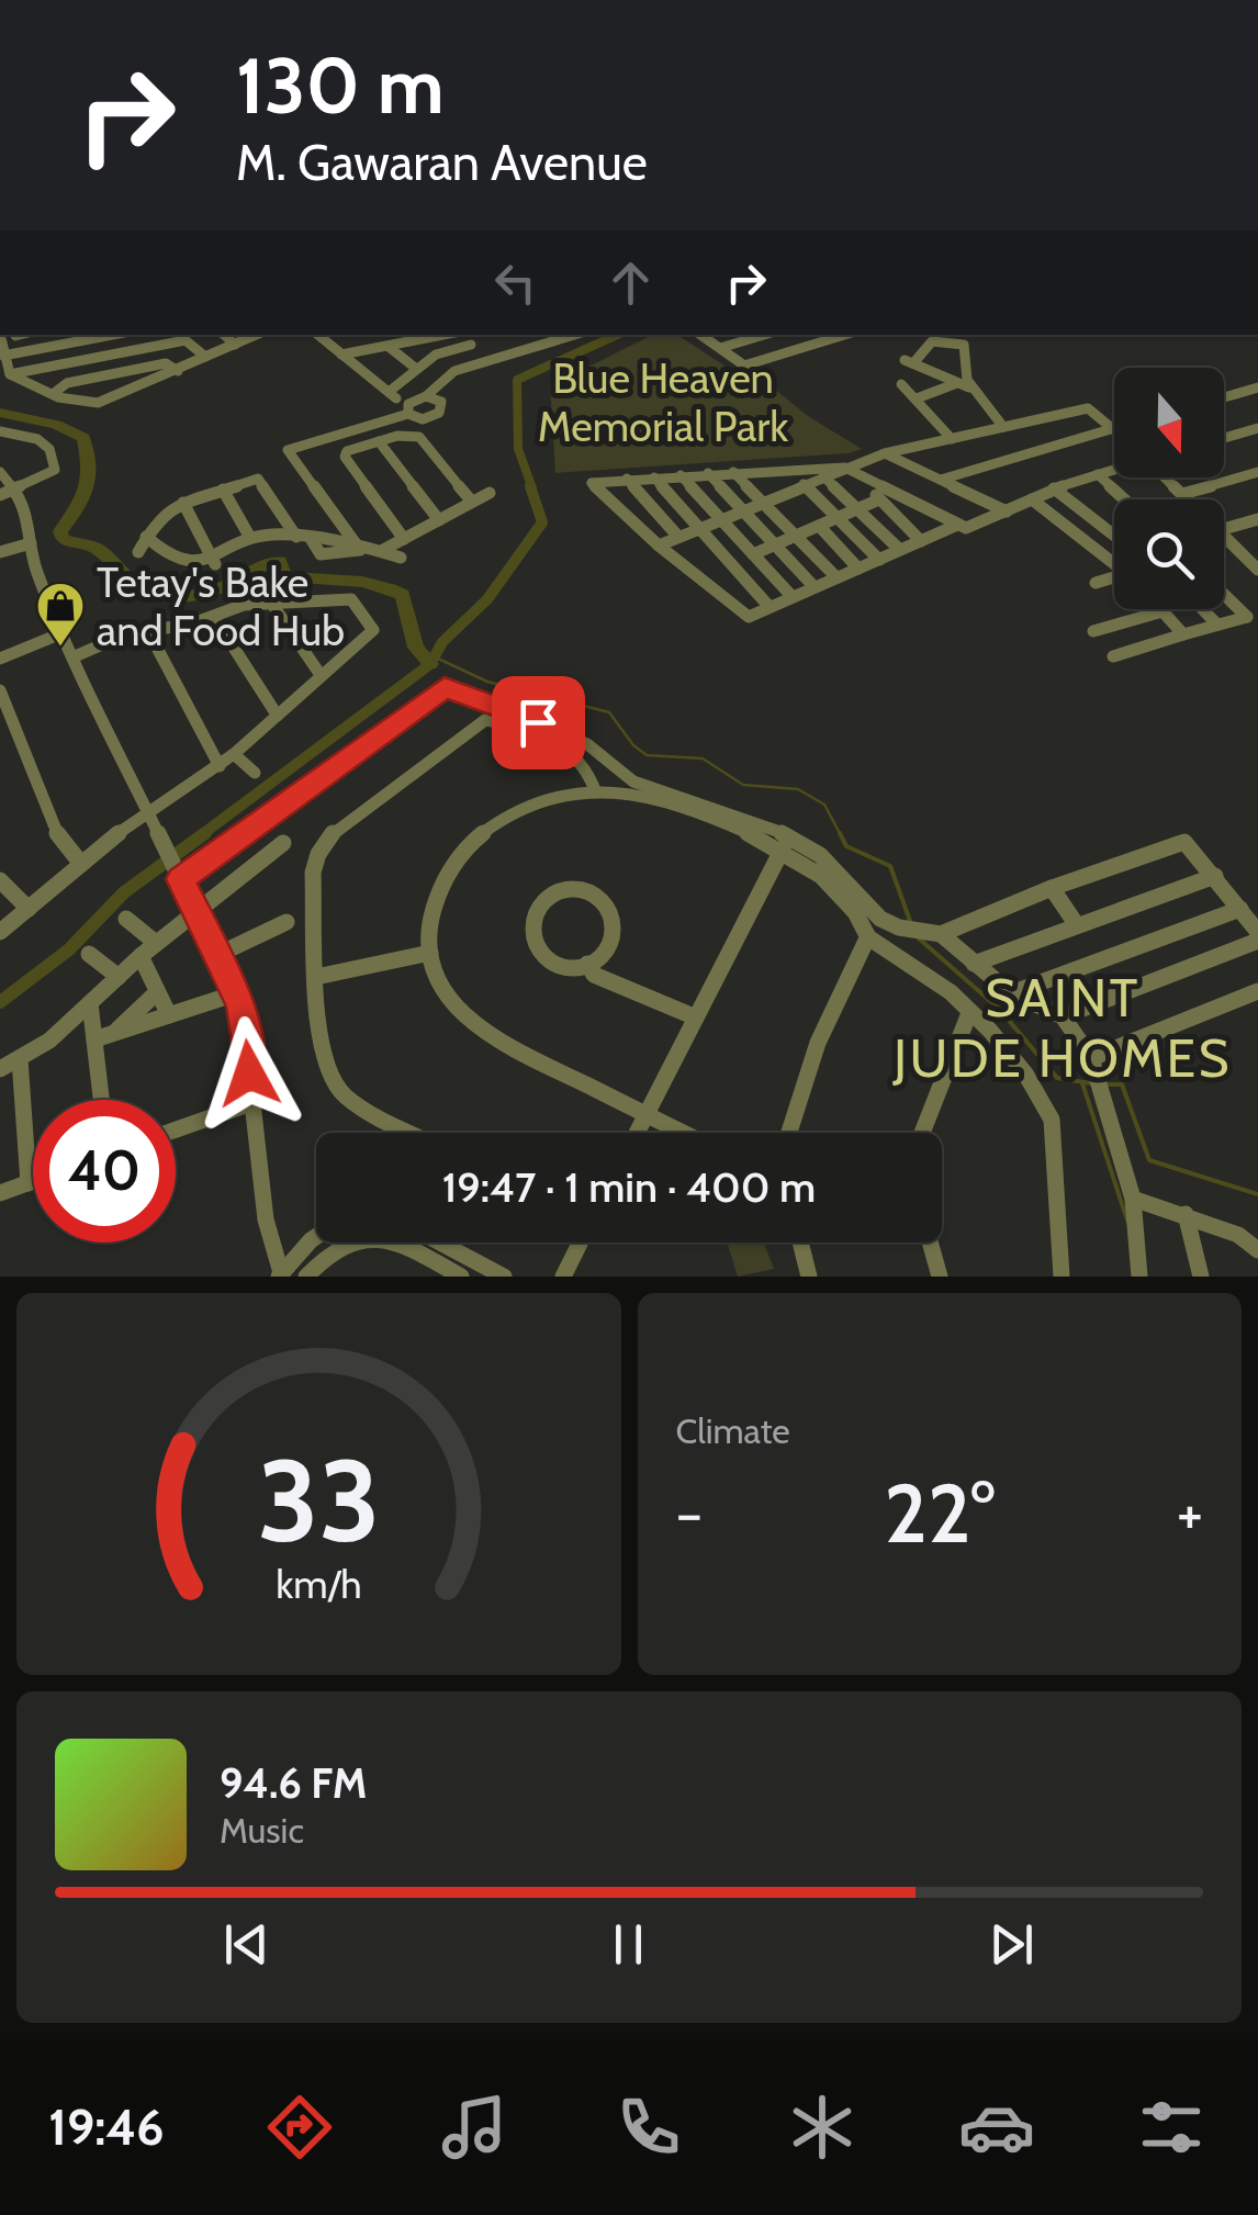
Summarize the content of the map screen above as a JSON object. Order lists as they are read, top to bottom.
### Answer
{
  "districts": ["SAINT JUDE HOMES"],
  "parks": ["Blue Heaven Memorial Park"],
  "places": {
    "shop": ["Tetay's Bake and Food Hub"]
  },
  "north": "bottom",
  "page": {
    "turn": ["130 m", "M. Gawaran Avenue"],
    "limit": "40",
    "trip": "19:47 · 1 min · 400 m",
    "tile": "Climate",
    "heat": ["−", "22°", "+"],
    "song": ["94.6 FM", "Music"],
    "tabs": "19:46",
    "gauge": ["33", "km/h"]
  }
}
